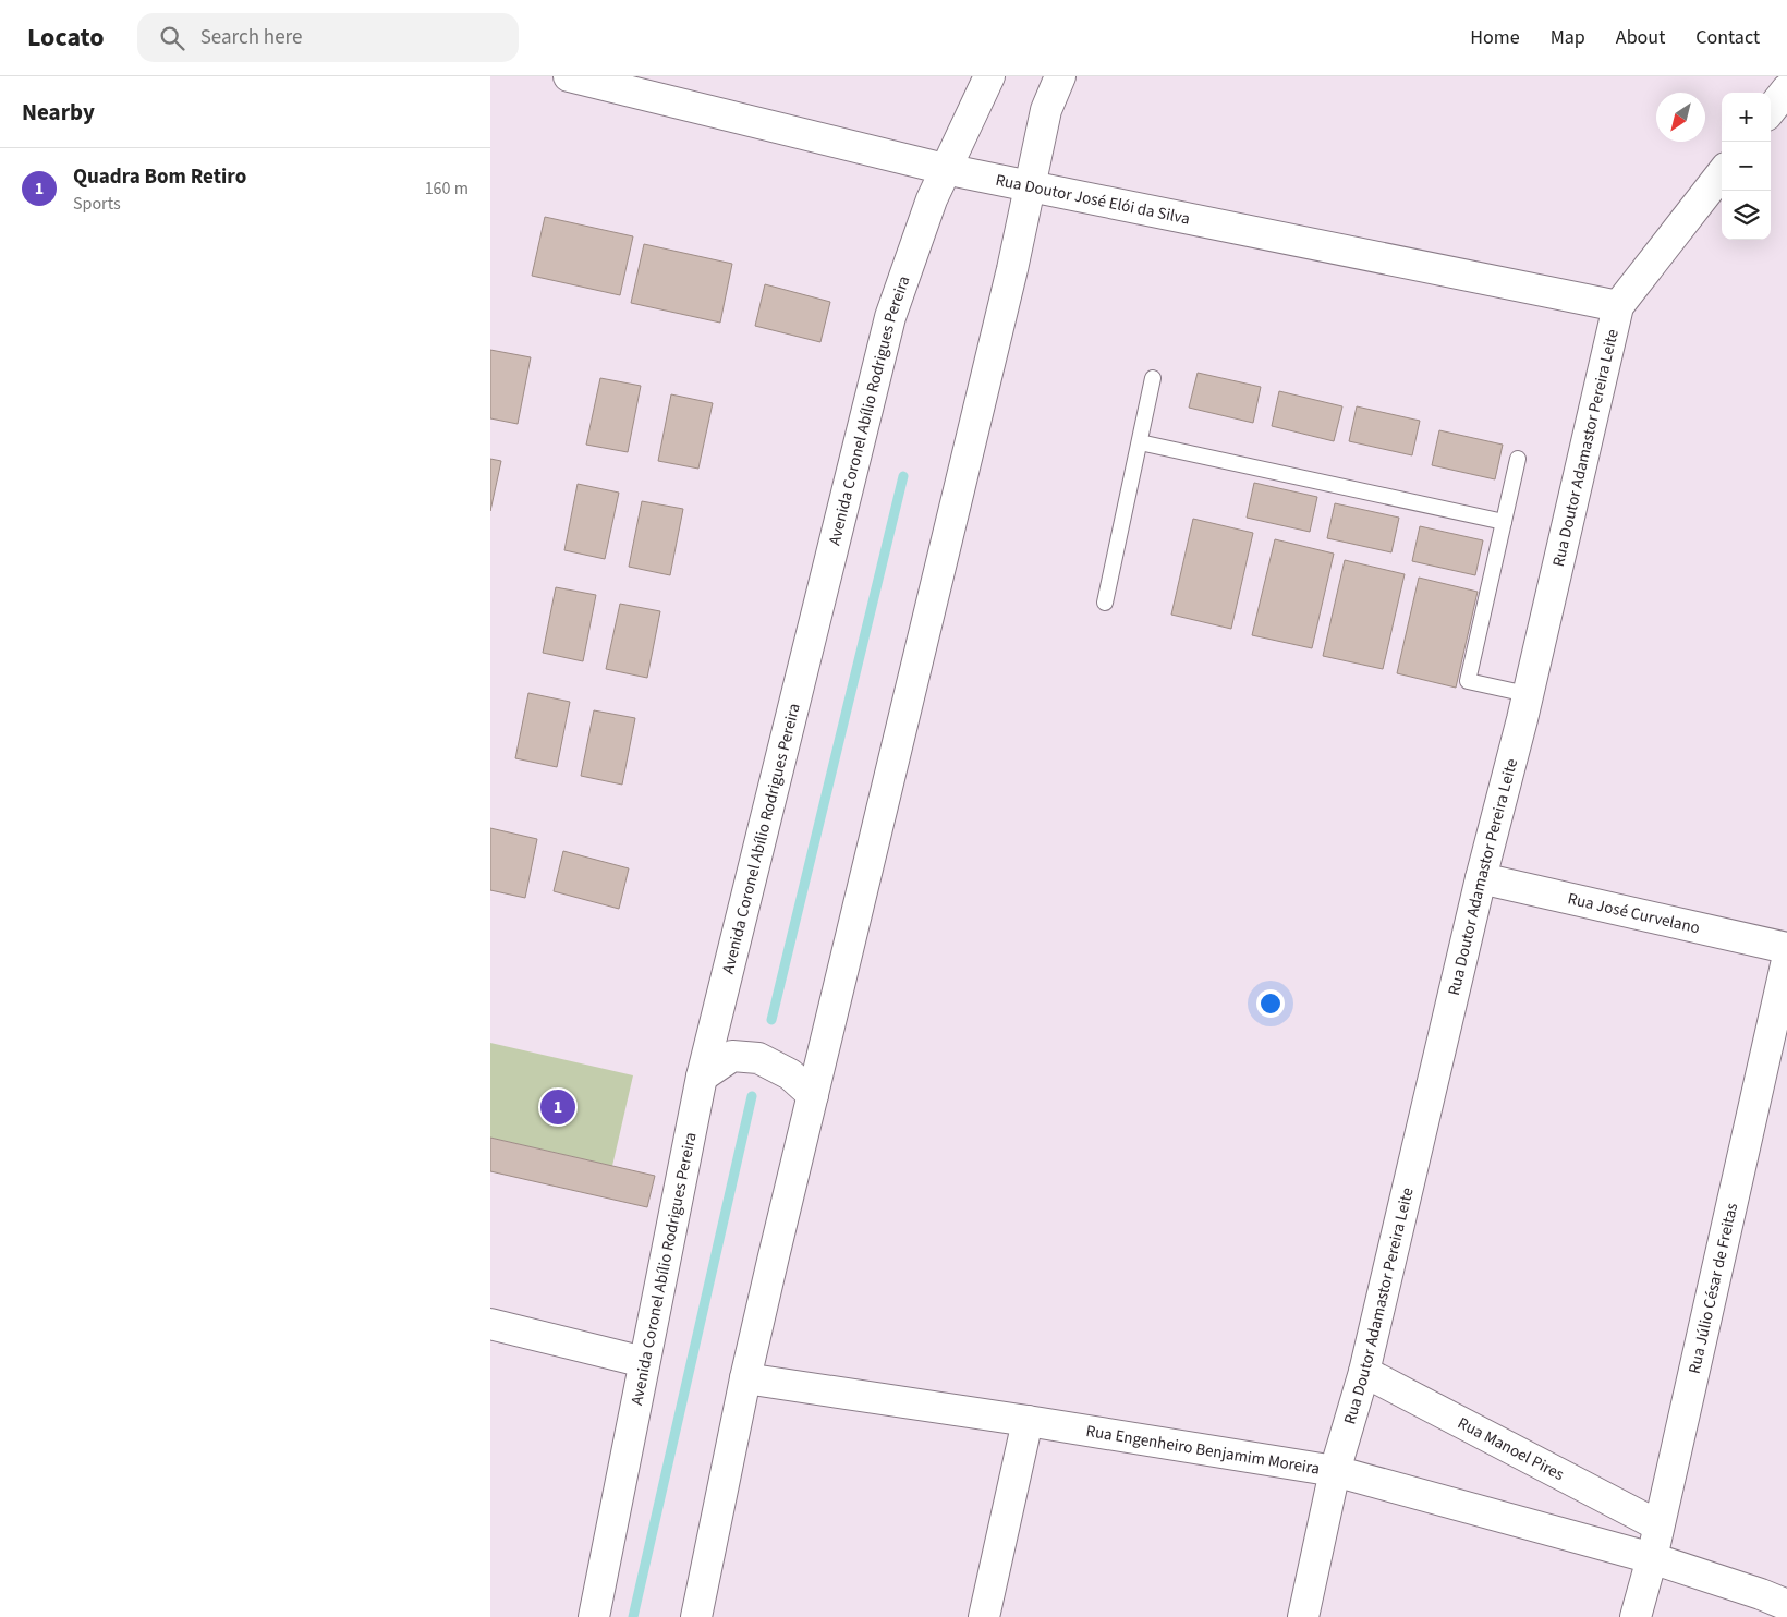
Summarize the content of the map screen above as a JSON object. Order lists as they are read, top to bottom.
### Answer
{
  "streets": {
    "street": [
      "Rua Doutor José Elói da Silva",
      "Avenida Coronel Abílio Rodrigues Pereira",
      "Rua Doutor Adamastor Pereira Leite",
      "Rua José Curvelano",
      "Rua Júlio César de Freitas",
      "Rua Engenheiro Benjamim Moreira",
      "Rua Manoel Pires"
    ]
  },
  "crossings": [
    ["Rua Doutor José Elói da Silva", "Avenida Coronel Abílio Rodrigues Pereira"],
    ["Rua Doutor José Elói da Silva", "Rua Doutor Adamastor Pereira Leite"],
    ["Rua Doutor Adamastor Pereira Leite", "Rua José Curvelano"],
    ["Rua Doutor Adamastor Pereira Leite", "Rua Engenheiro Benjamim Moreira"],
    ["Rua Doutor Adamastor Pereira Leite", "Rua Manoel Pires"],
    ["Rua Júlio César de Freitas", "Rua Engenheiro Benjamim Moreira"],
    ["Rua Júlio César de Freitas", "Rua Manoel Pires"]
  ],
  "north": "bottom left",
  "page": {
    "header": "Locato",
    "search": "Search here",
    "nav": [
      "Home",
      "Map",
      "About",
      "Contact"
    ],
    "heading": "Nearby",
    "map_buttons": ["+", "−"],
    "list": [
      {
        "mark": "1",
        "name": "Quadra Bom Retiro",
        "note": "Sports",
        "value": "160 m"
      }
    ],
    "pins": "1"
  }
}
